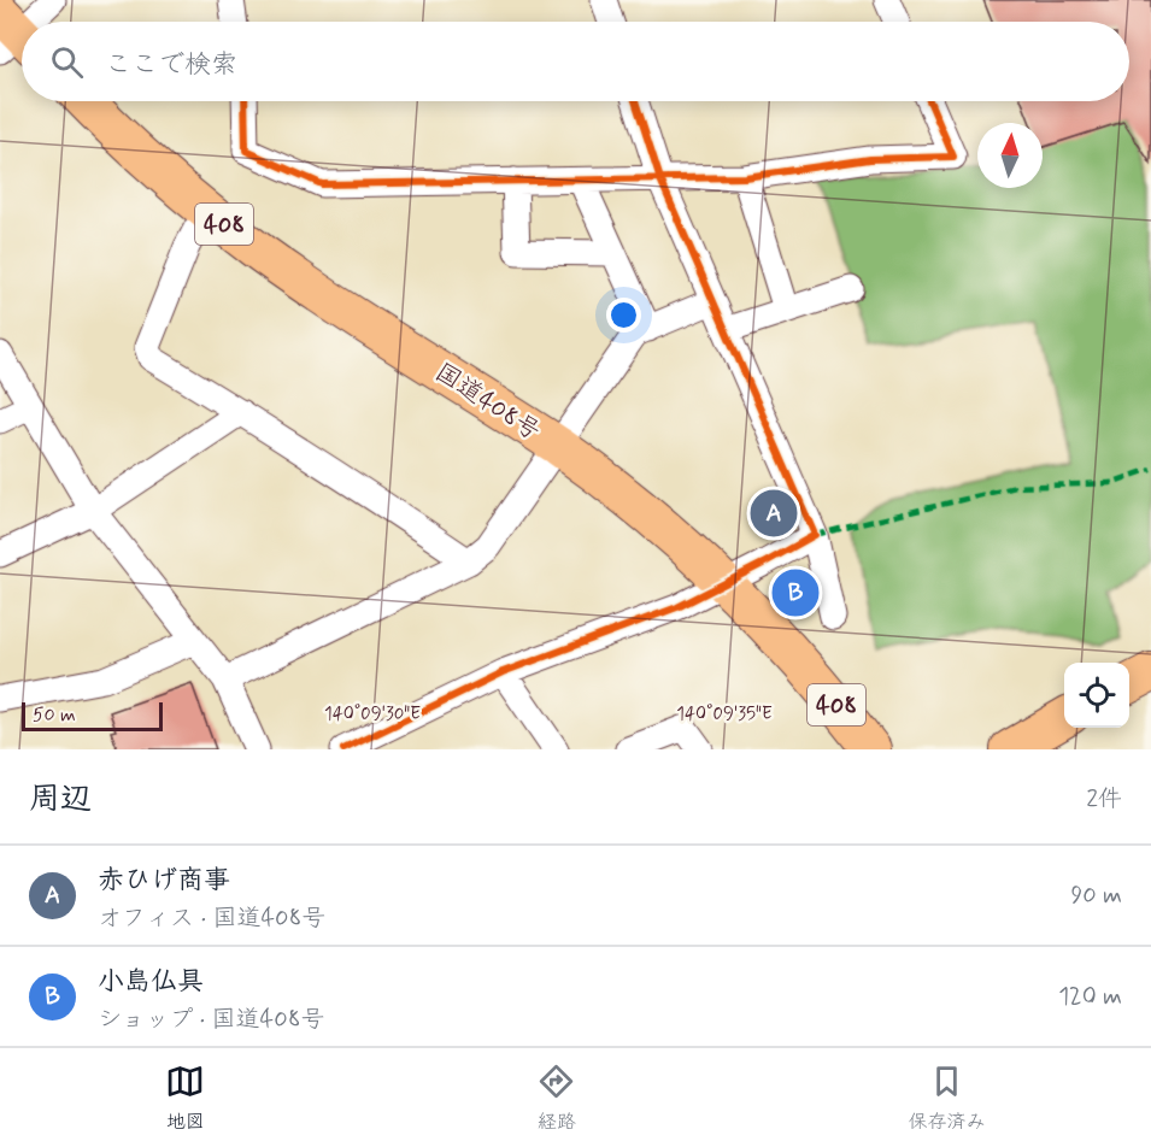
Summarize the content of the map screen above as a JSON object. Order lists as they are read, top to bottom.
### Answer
{
  "streets": {
    "highway": ["408", "国道408号"]
  },
  "scale_bar": "50 m",
  "north": "top",
  "page": {
    "search": "ここで検索",
    "pins": ["A", "B"],
    "scale": "50 m",
    "heading": ["周辺", "2件"],
    "list": [
      {
        "mark": "A",
        "name": "赤ひげ商事",
        "note": "オフィス · 国道408号",
        "value": "90 m"
      },
      {
        "mark": "B",
        "name": "小島仏具",
        "note": "ショップ · 国道408号",
        "value": "120 m"
      }
    ],
    "nav": ["地図", "経路", "保存済み"]
  },
  "coordinates": ["140°09'30\"E", "140°09'35\"E"]
}
